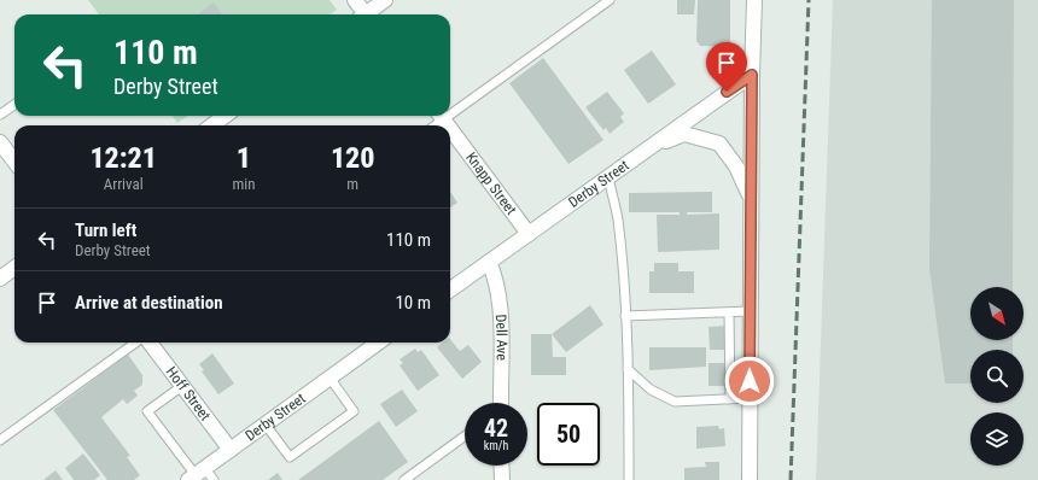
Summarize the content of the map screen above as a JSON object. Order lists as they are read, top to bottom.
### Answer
{
  "streets": {
    "main road": [
      "Derby Street",
      "Knapp Street",
      "Dell Ave",
      "Hoff Street"
    ]
  },
  "crossings": [
    ["Derby Street", "Knapp Street"],
    ["Derby Street", "Dell Ave"],
    ["Derby Street", "Hoff Street"]
  ],
  "north": "bottom right",
  "page": {
    "turn": ["110 m", "Derby Street"],
    "eta": [
      "12:21",
      "Arrival",
      "1",
      "min",
      "120",
      "m"
    ],
    "list": [
      {
        "name": "Turn left",
        "note": "Derby Street",
        "value": "110 m"
      },
      {
        "name": "Arrive at destination",
        "value": "10 m"
      }
    ],
    "speed": "42 km/h",
    "limit": "50"
  }
}
